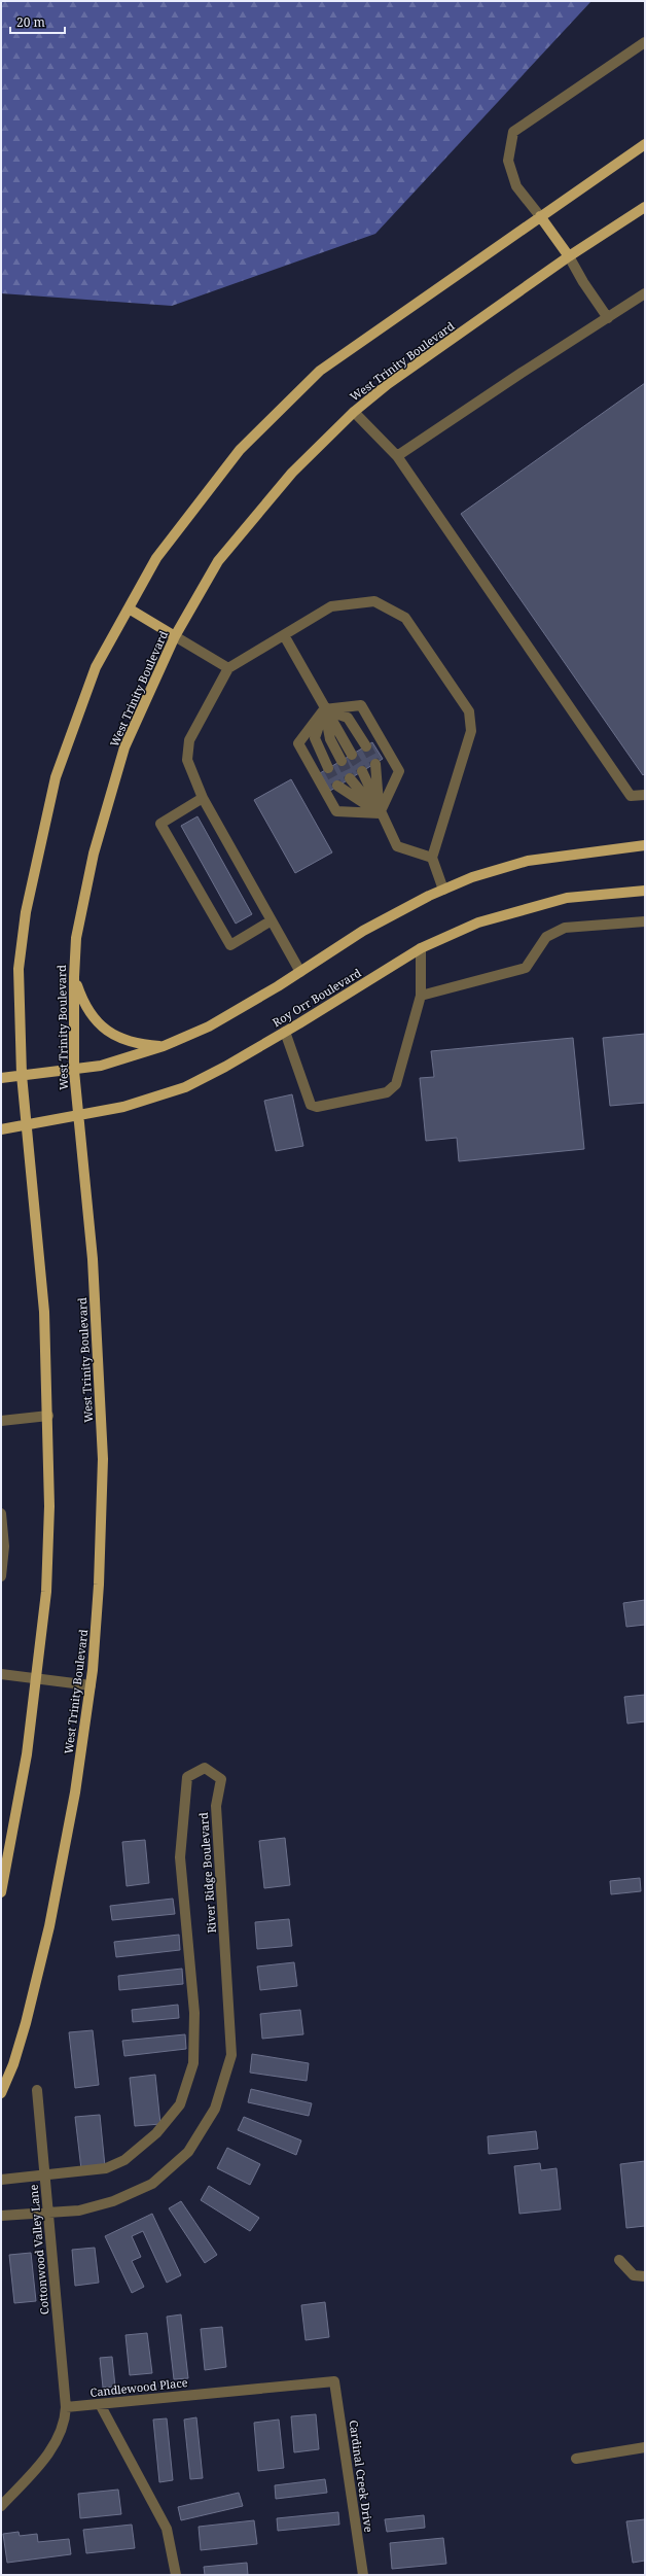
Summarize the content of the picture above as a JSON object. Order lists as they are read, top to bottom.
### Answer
{
  "streets": {
    "main road": ["West Trinity Boulevard", "Roy Orr Boulevard"],
    "street": [
      "River Ridge Boulevard",
      "Cottonwood Valley Lane",
      "Candlewood Place",
      "Cardinal Creek Drive"
    ]
  },
  "crossings": [
    ["West Trinity Boulevard", "Roy Orr Boulevard"],
    ["River Ridge Boulevard", "Cottonwood Valley Lane"],
    ["Cottonwood Valley Lane", "Candlewood Place"],
    ["Candlewood Place", "Cardinal Creek Drive"]
  ],
  "scale_bar": "20 m"
}
